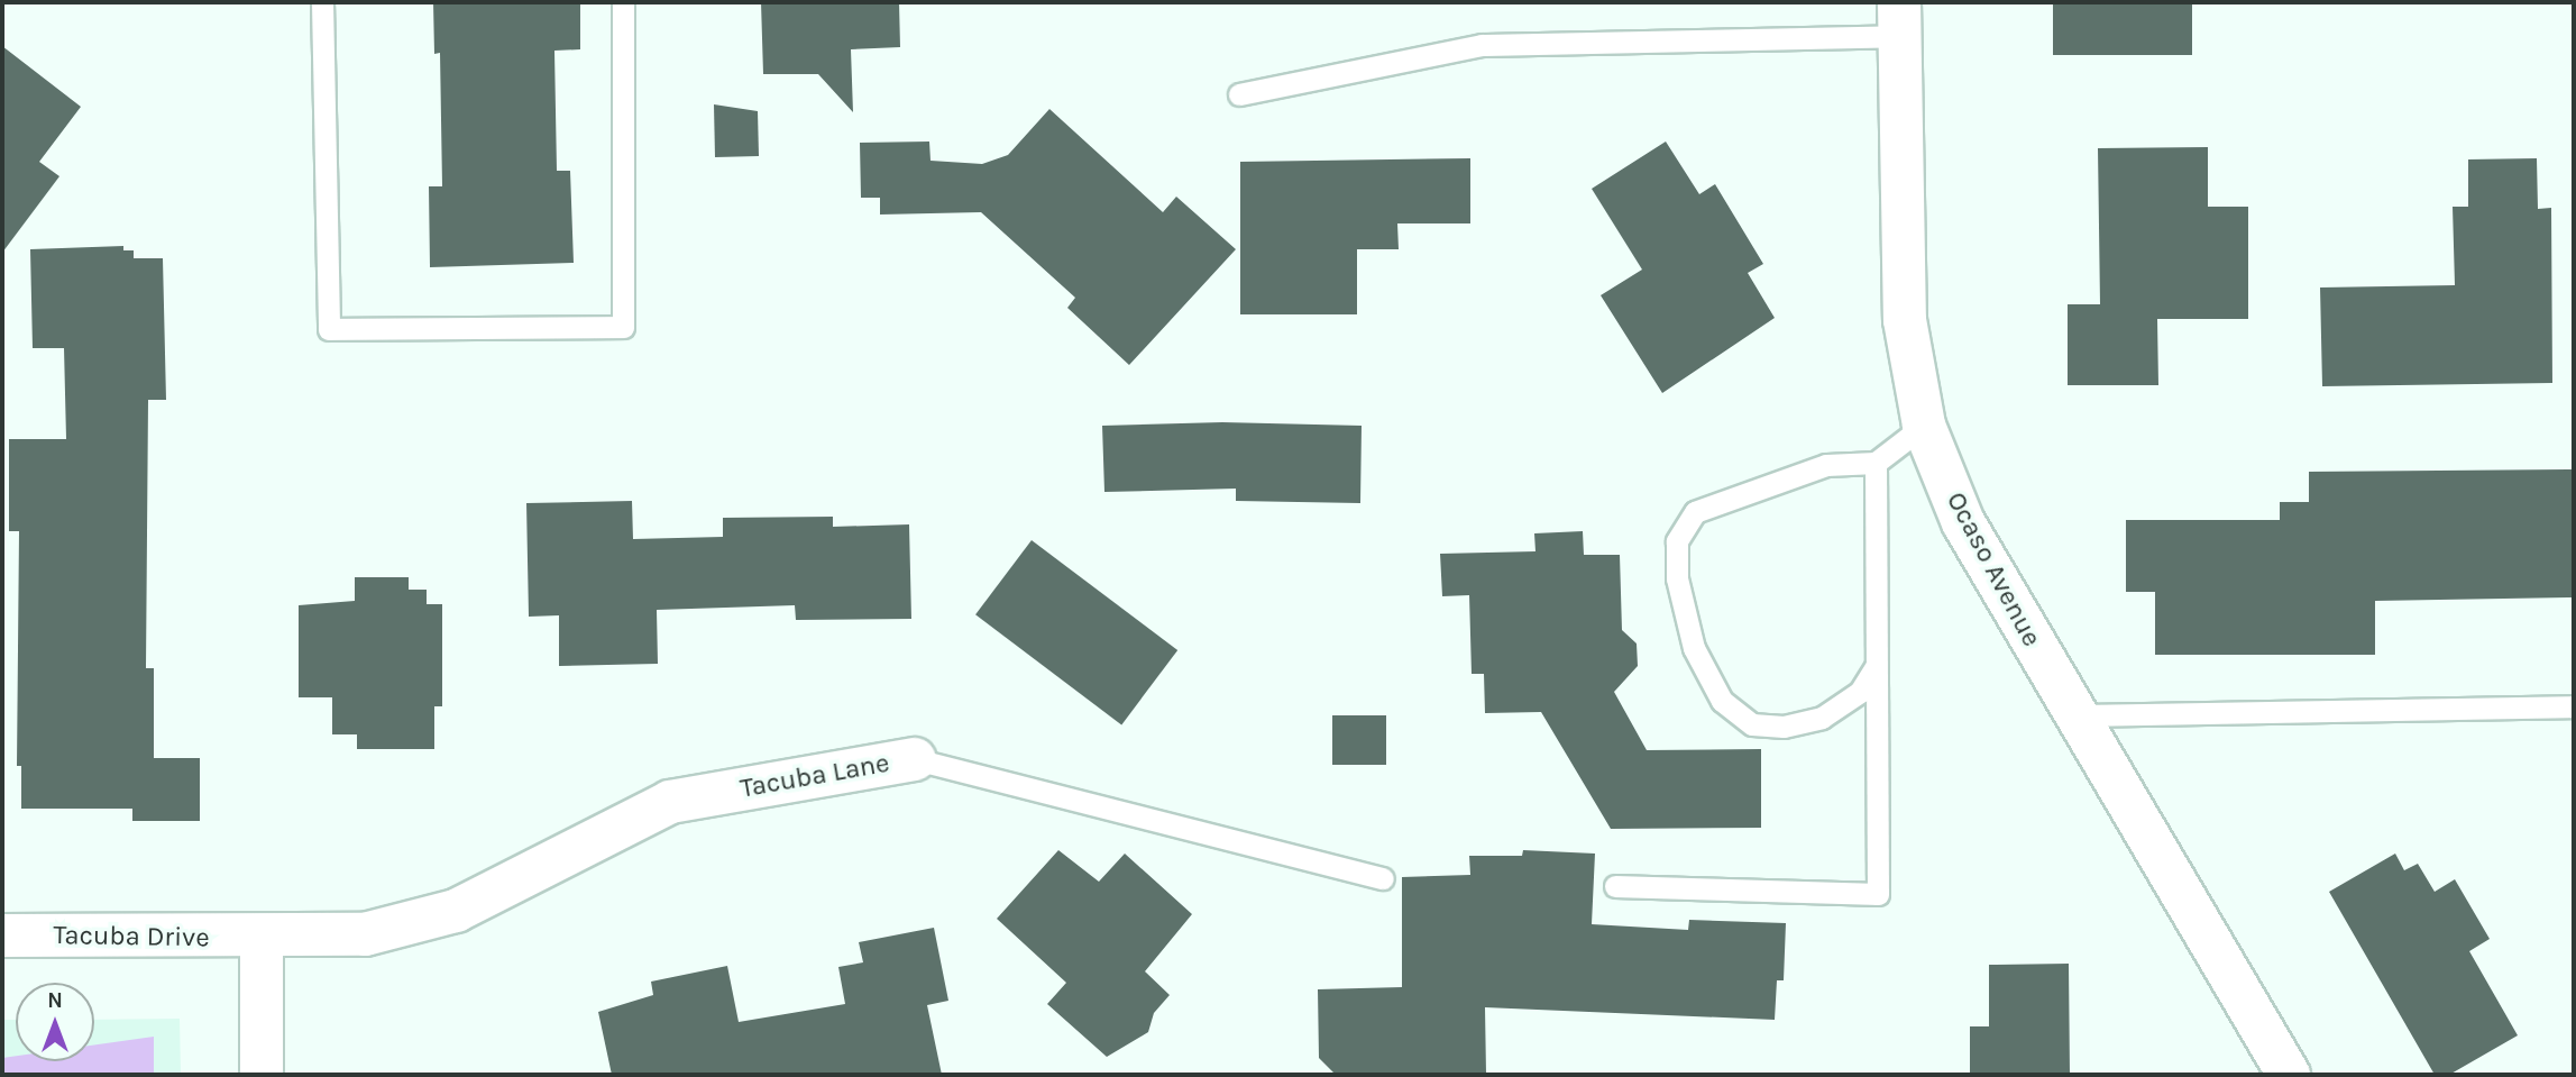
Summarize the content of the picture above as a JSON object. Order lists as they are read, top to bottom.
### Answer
{
  "streets": {
    "street": ["Ocaso Avenue", "Tacuba Lane", "Tacuba Drive"]
  },
  "crossings": [
    ["Tacuba Lane", "Tacuba Drive"]
  ],
  "north": "top"
}
